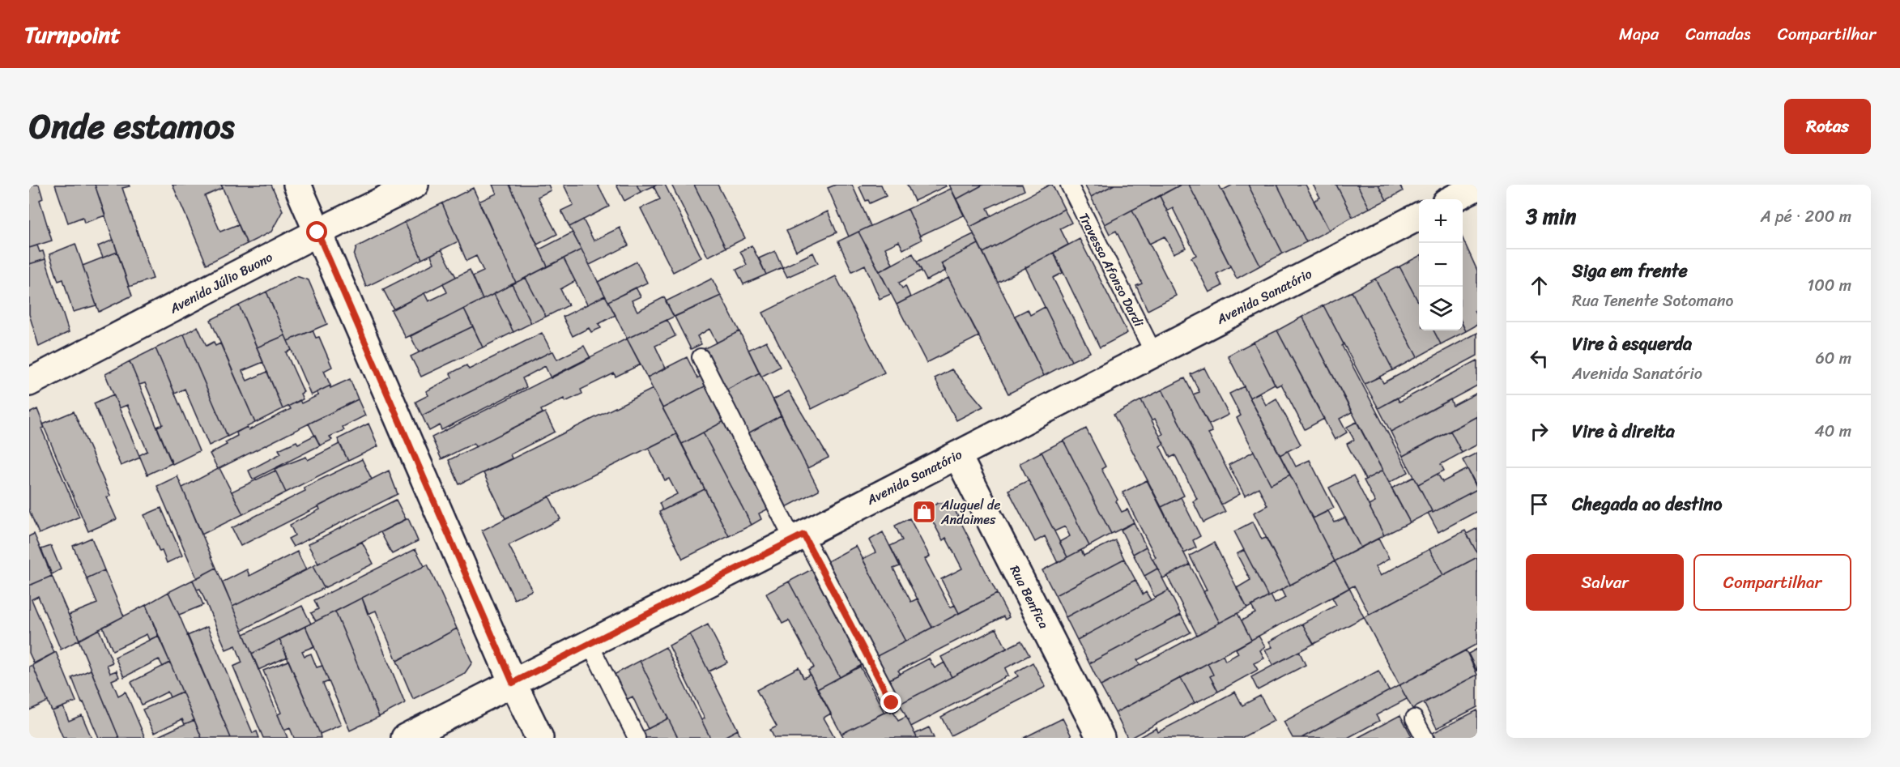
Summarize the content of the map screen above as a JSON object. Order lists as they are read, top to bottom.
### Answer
{
  "streets": {
    "street": ["Avenida Júlio Buono", "Avenida Sanatório", "Rua Benfica"],
    "lane": ["Travessa Afonso Dardi"]
  },
  "crossings": [
    ["Travessa Afonso Dardi", "Avenida Sanatório"],
    ["Avenida Sanatório", "Rua Benfica"]
  ],
  "places": {
    "shop": ["Aluguel de Andaimes"]
  },
  "page": {
    "header": "Turnpoint",
    "nav": ["Mapa", "Camadas", "Compartilhar"],
    "title": "Onde estamos",
    "buttons": [
      "Rotas",
      ["Salvar", "Compartilhar"]
    ],
    "heading": ["3 min", "A pé · 200 m"],
    "map_buttons": ["+", "−"],
    "list": [
      ["Siga em frente", "Rua Tenente Sotomano", "100 m"],
      ["Vire à esquerda", "Avenida Sanatório", "60 m"],
      ["Vire à direita", "40 m"],
      "Chegada ao destino"
    ]
  }
}
